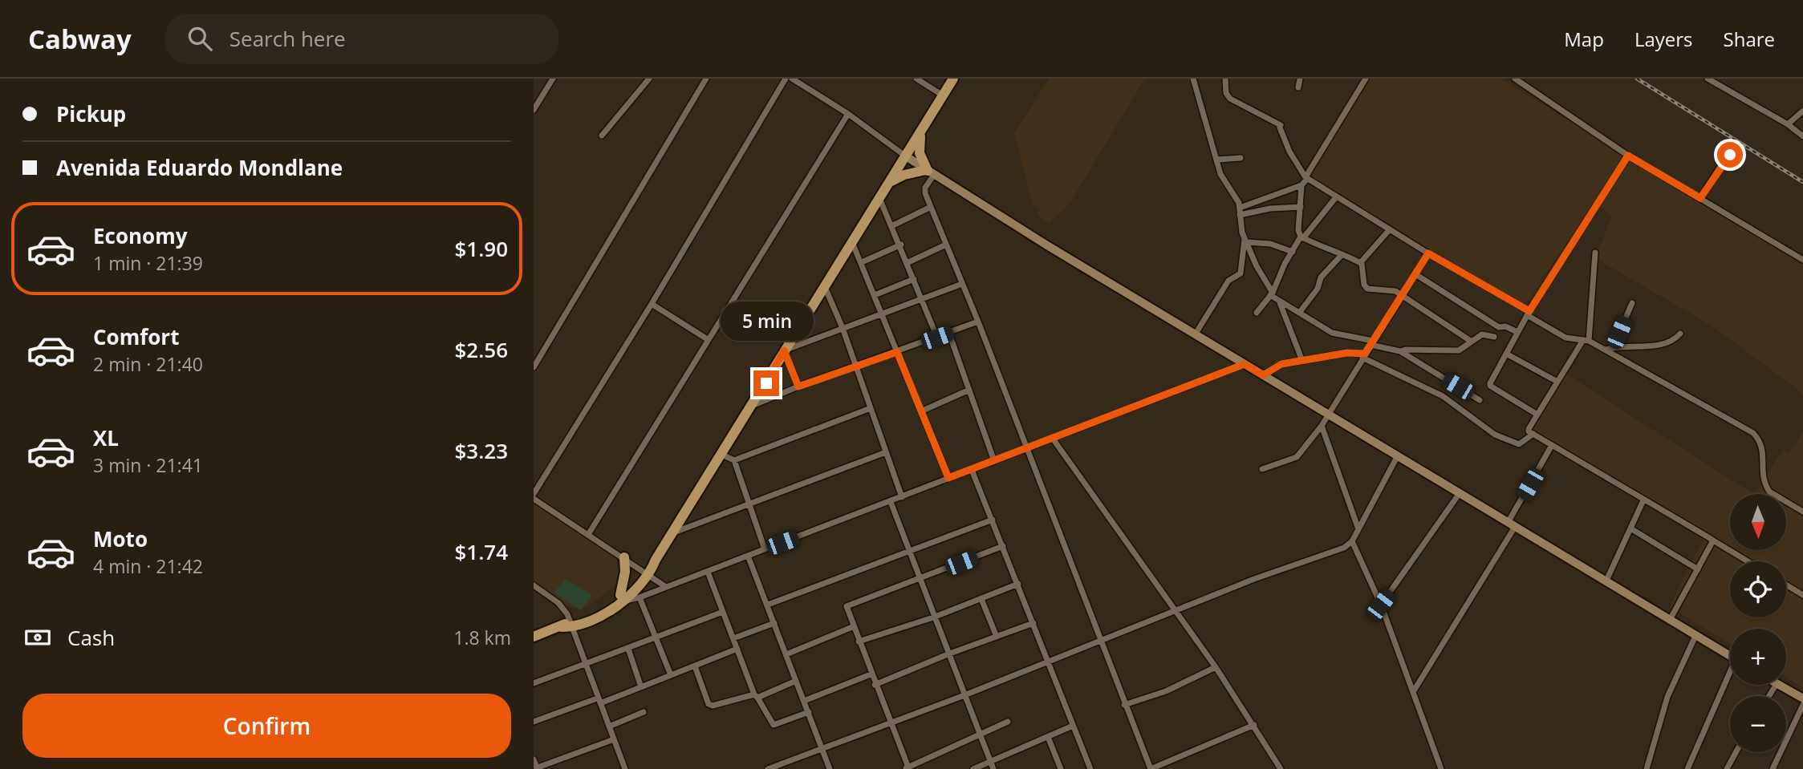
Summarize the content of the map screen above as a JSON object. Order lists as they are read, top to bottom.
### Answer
{
  "north": "bottom",
  "page": {
    "header": "Cabway",
    "search": "Search here",
    "nav": ["Map", "Layers", "Share"],
    "banner": ["Pickup", "Avenida Eduardo Mondlane"],
    "list": [
      {
        "name": "Economy",
        "note": "1 min · 21:39",
        "value": "$1.90"
      },
      {
        "name": "Comfort",
        "note": "2 min · 21:40",
        "value": "$2.56"
      },
      {
        "name": "XL",
        "note": "3 min · 21:41",
        "value": "$3.23"
      },
      {
        "name": "Moto",
        "note": "4 min · 21:42",
        "value": "$1.74"
      }
    ],
    "bubble": "5 min",
    "map_buttons": ["+", "−"],
    "pay": ["Cash", "1.8 km"],
    "buttons": "Confirm"
  }
}
